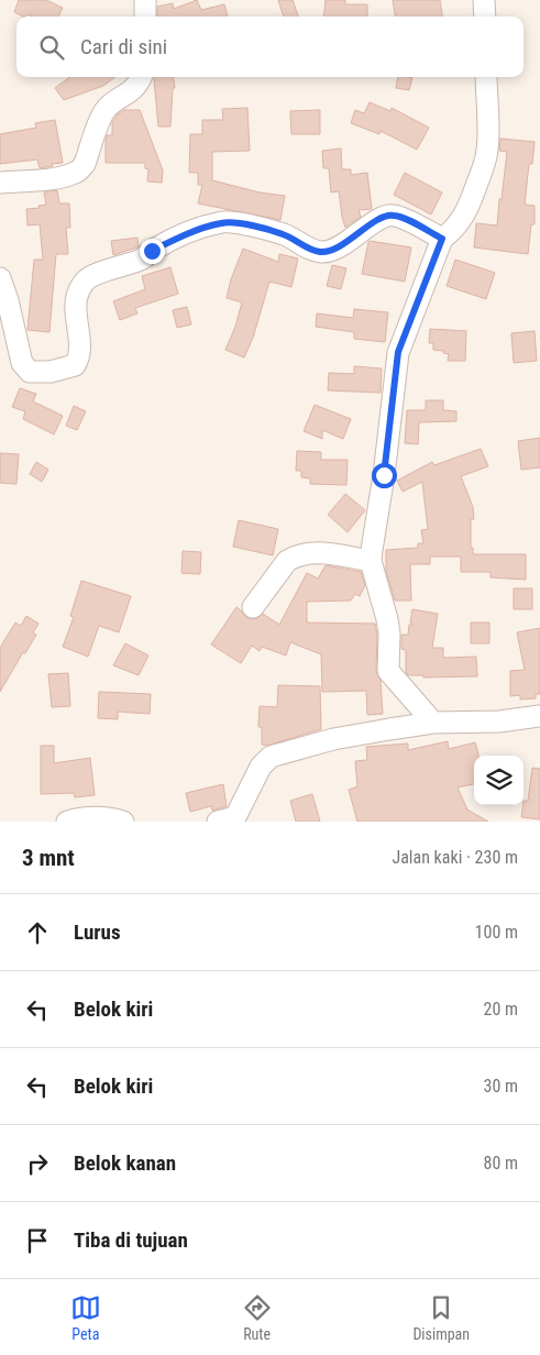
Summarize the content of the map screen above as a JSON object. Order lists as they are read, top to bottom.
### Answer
{
  "page": {
    "search": "Cari di sini",
    "heading": ["3 mnt", "Jalan kaki · 230 m"],
    "list": [
      ["Lurus", "100 m"],
      ["Belok kiri", "20 m"],
      ["Belok kiri", "30 m"],
      ["Belok kanan", "80 m"],
      "Tiba di tujuan"
    ],
    "nav": ["Peta", "Rute", "Disimpan"]
  }
}
